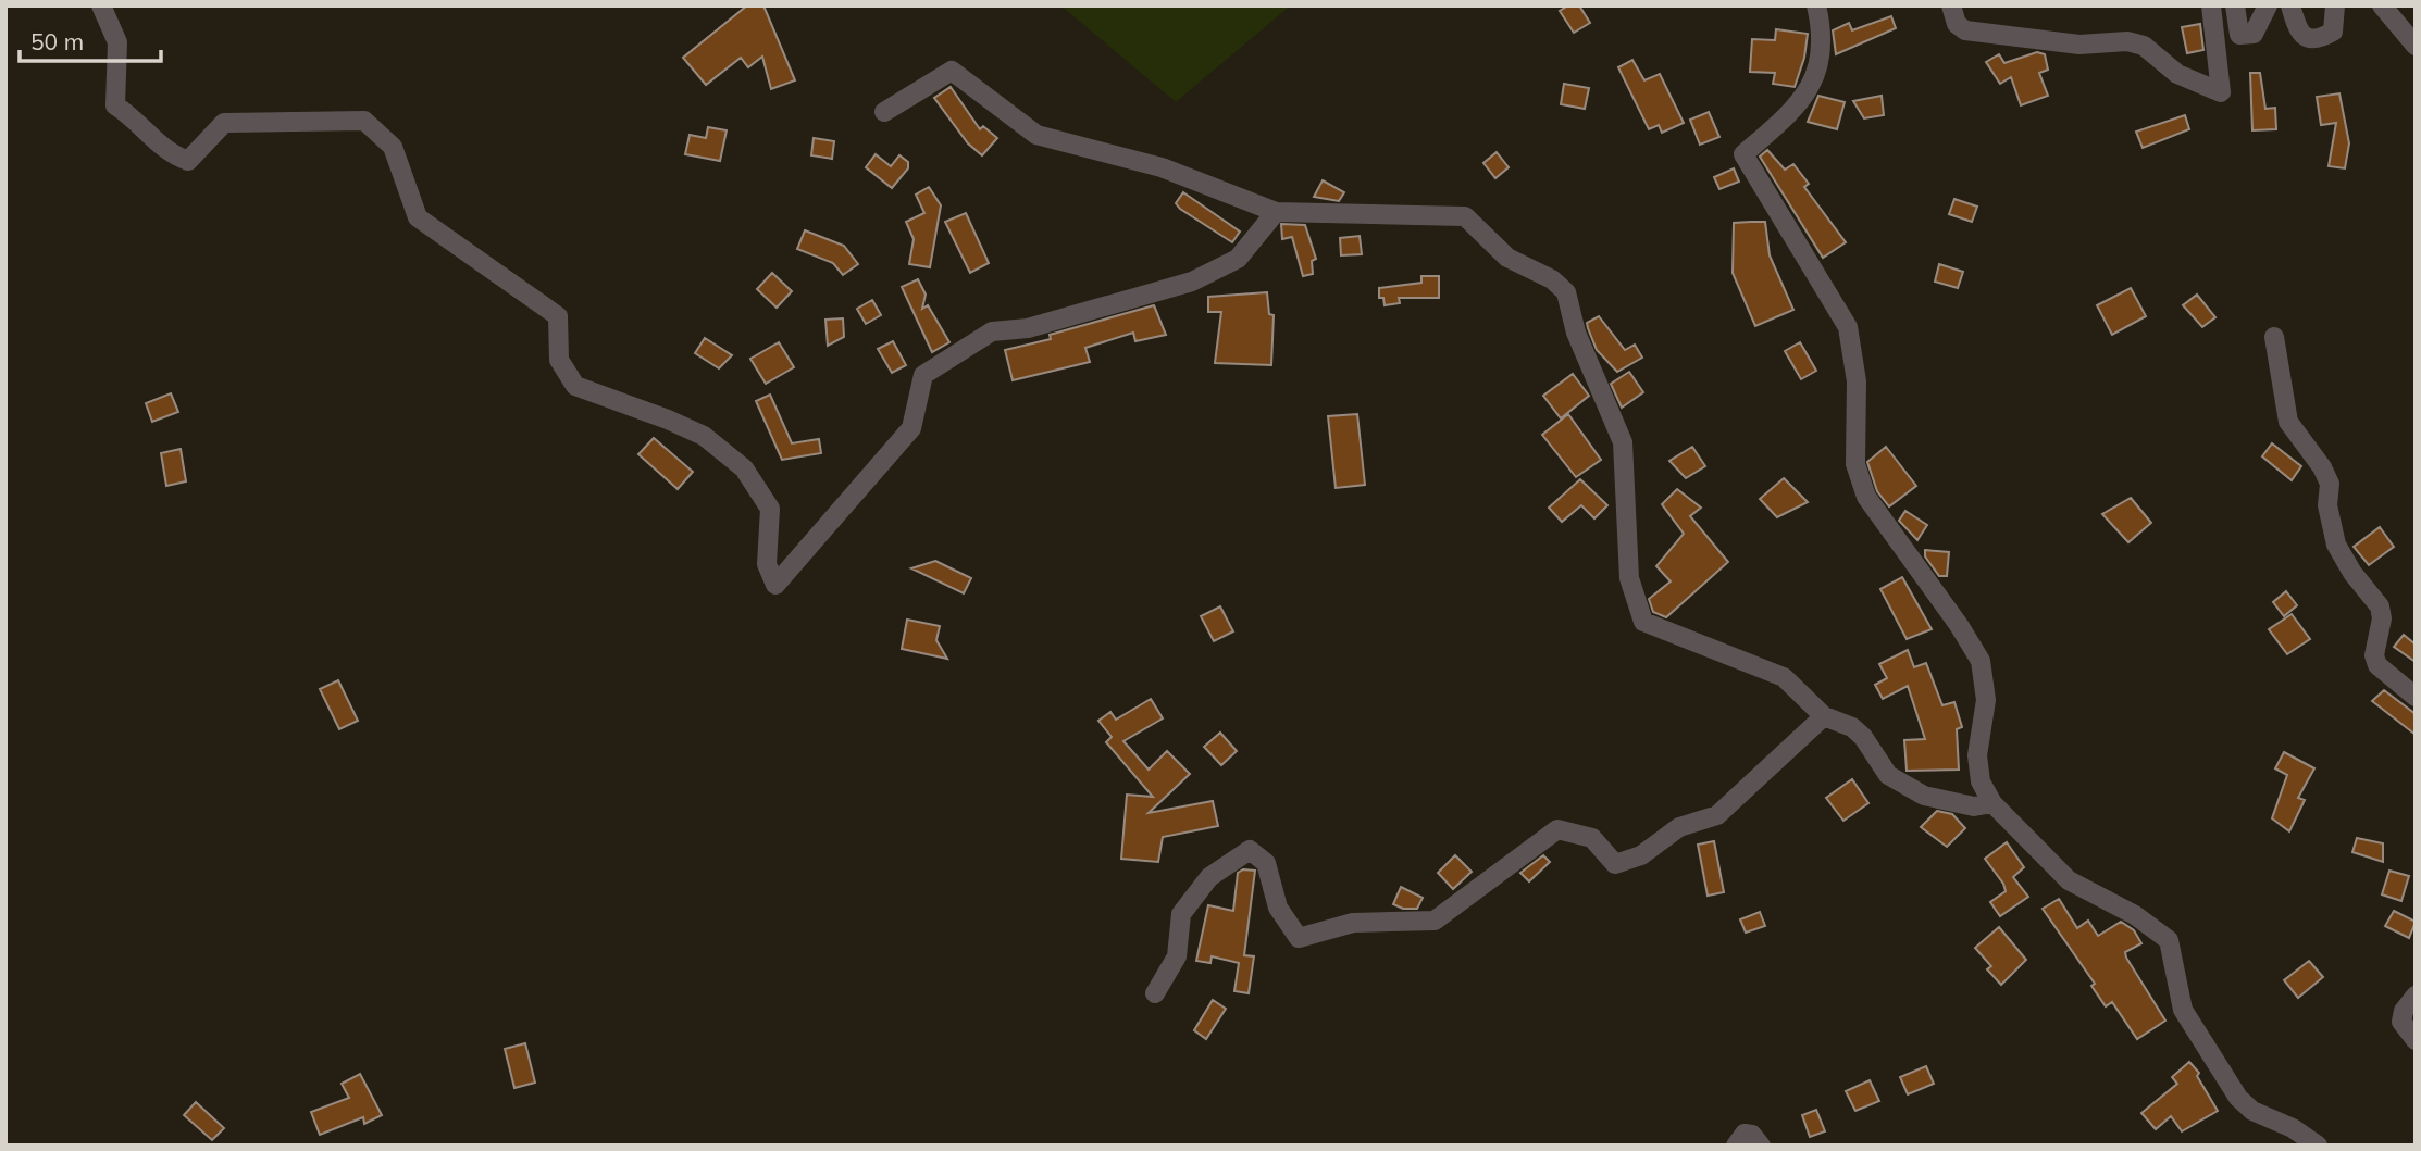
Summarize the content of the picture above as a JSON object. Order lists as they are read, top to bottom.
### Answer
{
  "scale_bar": "50 m"
}
